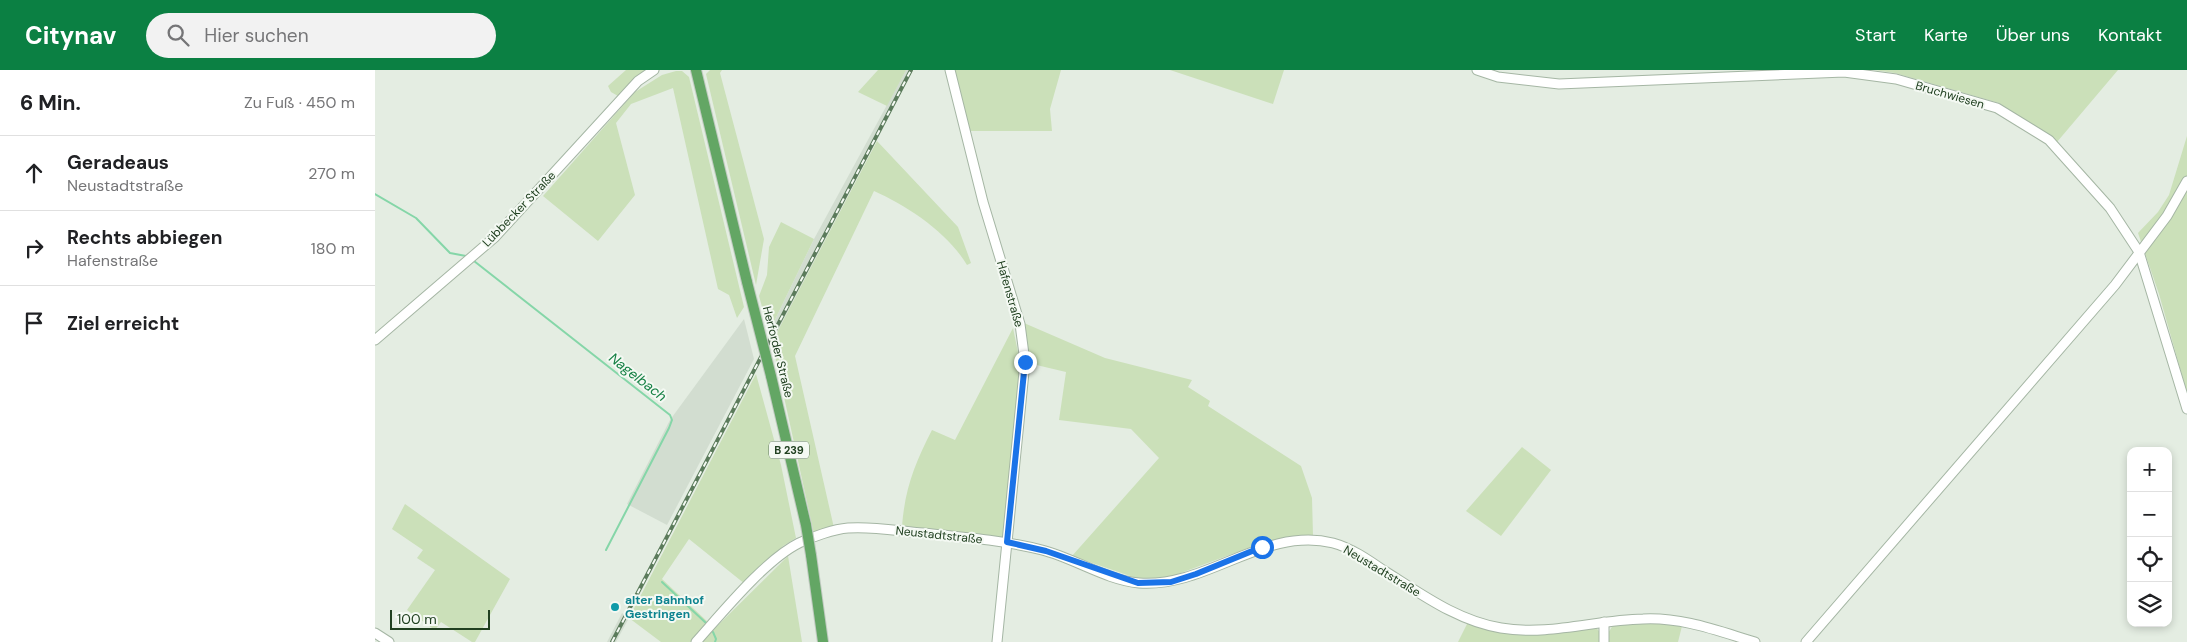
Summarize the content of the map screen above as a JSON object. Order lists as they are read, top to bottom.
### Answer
{
  "streets": {
    "main road": ["Herforder Straße", "B 239"],
    "street": [
      "Bruchwiesen",
      "Lübbecker Straße",
      "Hafenstraße",
      "Neustadtstraße"
    ]
  },
  "crossings": [
    ["Hafenstraße", "Neustadtstraße"]
  ],
  "water": ["Nagelbach"],
  "places": ["alter Bahnhof Gestringen"],
  "scale_bar": "100 m",
  "page": {
    "header": "Citynav",
    "search": "Hier suchen",
    "nav": [
      "Start",
      "Karte",
      "Über uns",
      "Kontakt"
    ],
    "heading": ["6 Min.", "Zu Fuß · 450 m"],
    "list": [
      ["Geradeaus", "Neustadtstraße", "270 m"],
      ["Rechts abbiegen", "Hafenstraße", "180 m"],
      "Ziel erreicht"
    ],
    "map_buttons": ["+", "−"],
    "scale": "100 m"
  }
}
